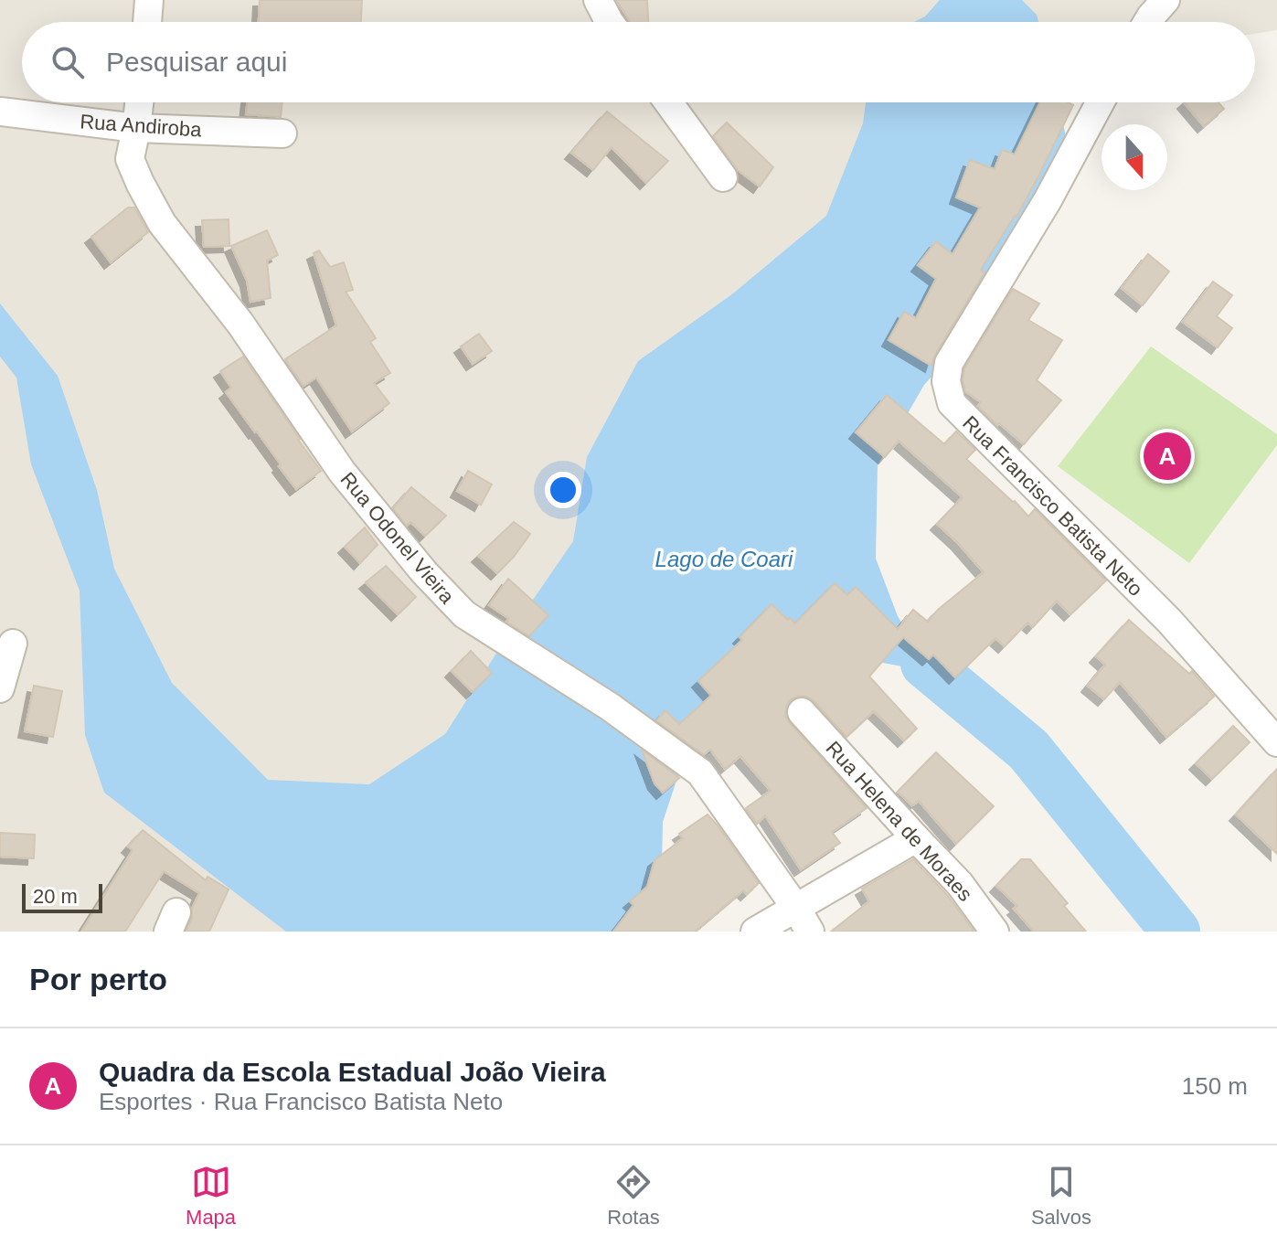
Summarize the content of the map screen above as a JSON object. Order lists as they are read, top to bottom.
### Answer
{
  "streets": {
    "street": [
      "Rua Andiroba",
      "Rua Francisco Batista Neto",
      "Rua Odonel Vieira",
      "Rua Helena de Moraes"
    ]
  },
  "crossings": [
    ["Rua Andiroba", "Rua Odonel Vieira"]
  ],
  "water": ["Lago de Coari"],
  "scale_bar": "20 m",
  "north": "bottom",
  "page": {
    "search": "Pesquisar aqui",
    "pins": "A",
    "scale": "20 m",
    "heading": "Por perto",
    "list": [
      {
        "mark": "A",
        "name": "Quadra da Escola Estadual João Vieira",
        "note": "Esportes · Rua Francisco Batista Neto",
        "value": "150 m"
      }
    ],
    "nav": ["Mapa", "Rotas", "Salvos"]
  }
}
